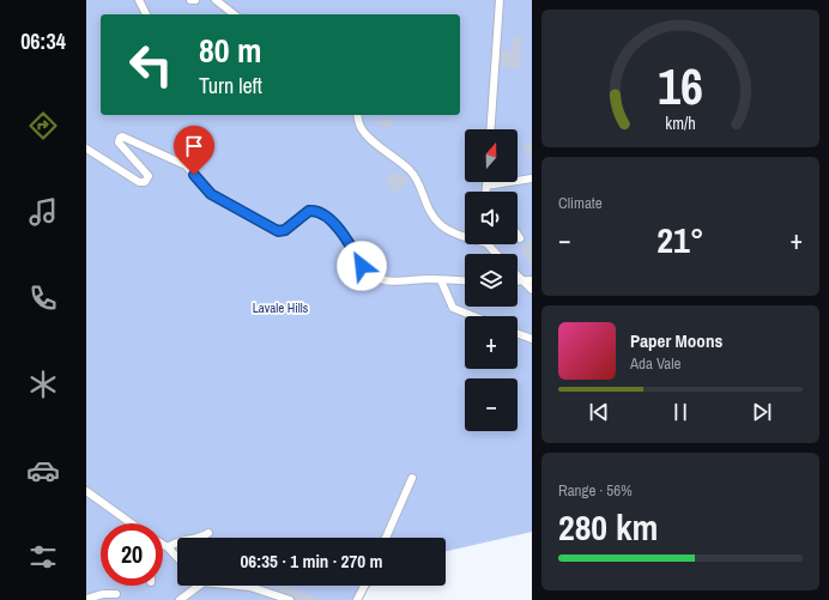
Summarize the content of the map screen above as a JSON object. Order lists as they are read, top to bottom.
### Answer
{
  "parks": ["Lavale Hills"],
  "north": "top",
  "page": {
    "tabs": "06:34",
    "turn": ["80 m", "Turn left"],
    "map_buttons": ["+", "−"],
    "tile": [
      "Climate",
      ["Range · 56%", "280 km"]
    ],
    "heat": ["−", "21°", "+"],
    "song": ["Paper Moons", "Ada Vale"],
    "limit": "20",
    "trip": "06:35 · 1 min · 270 m",
    "gauge": ["16", "km/h"]
  }
}
